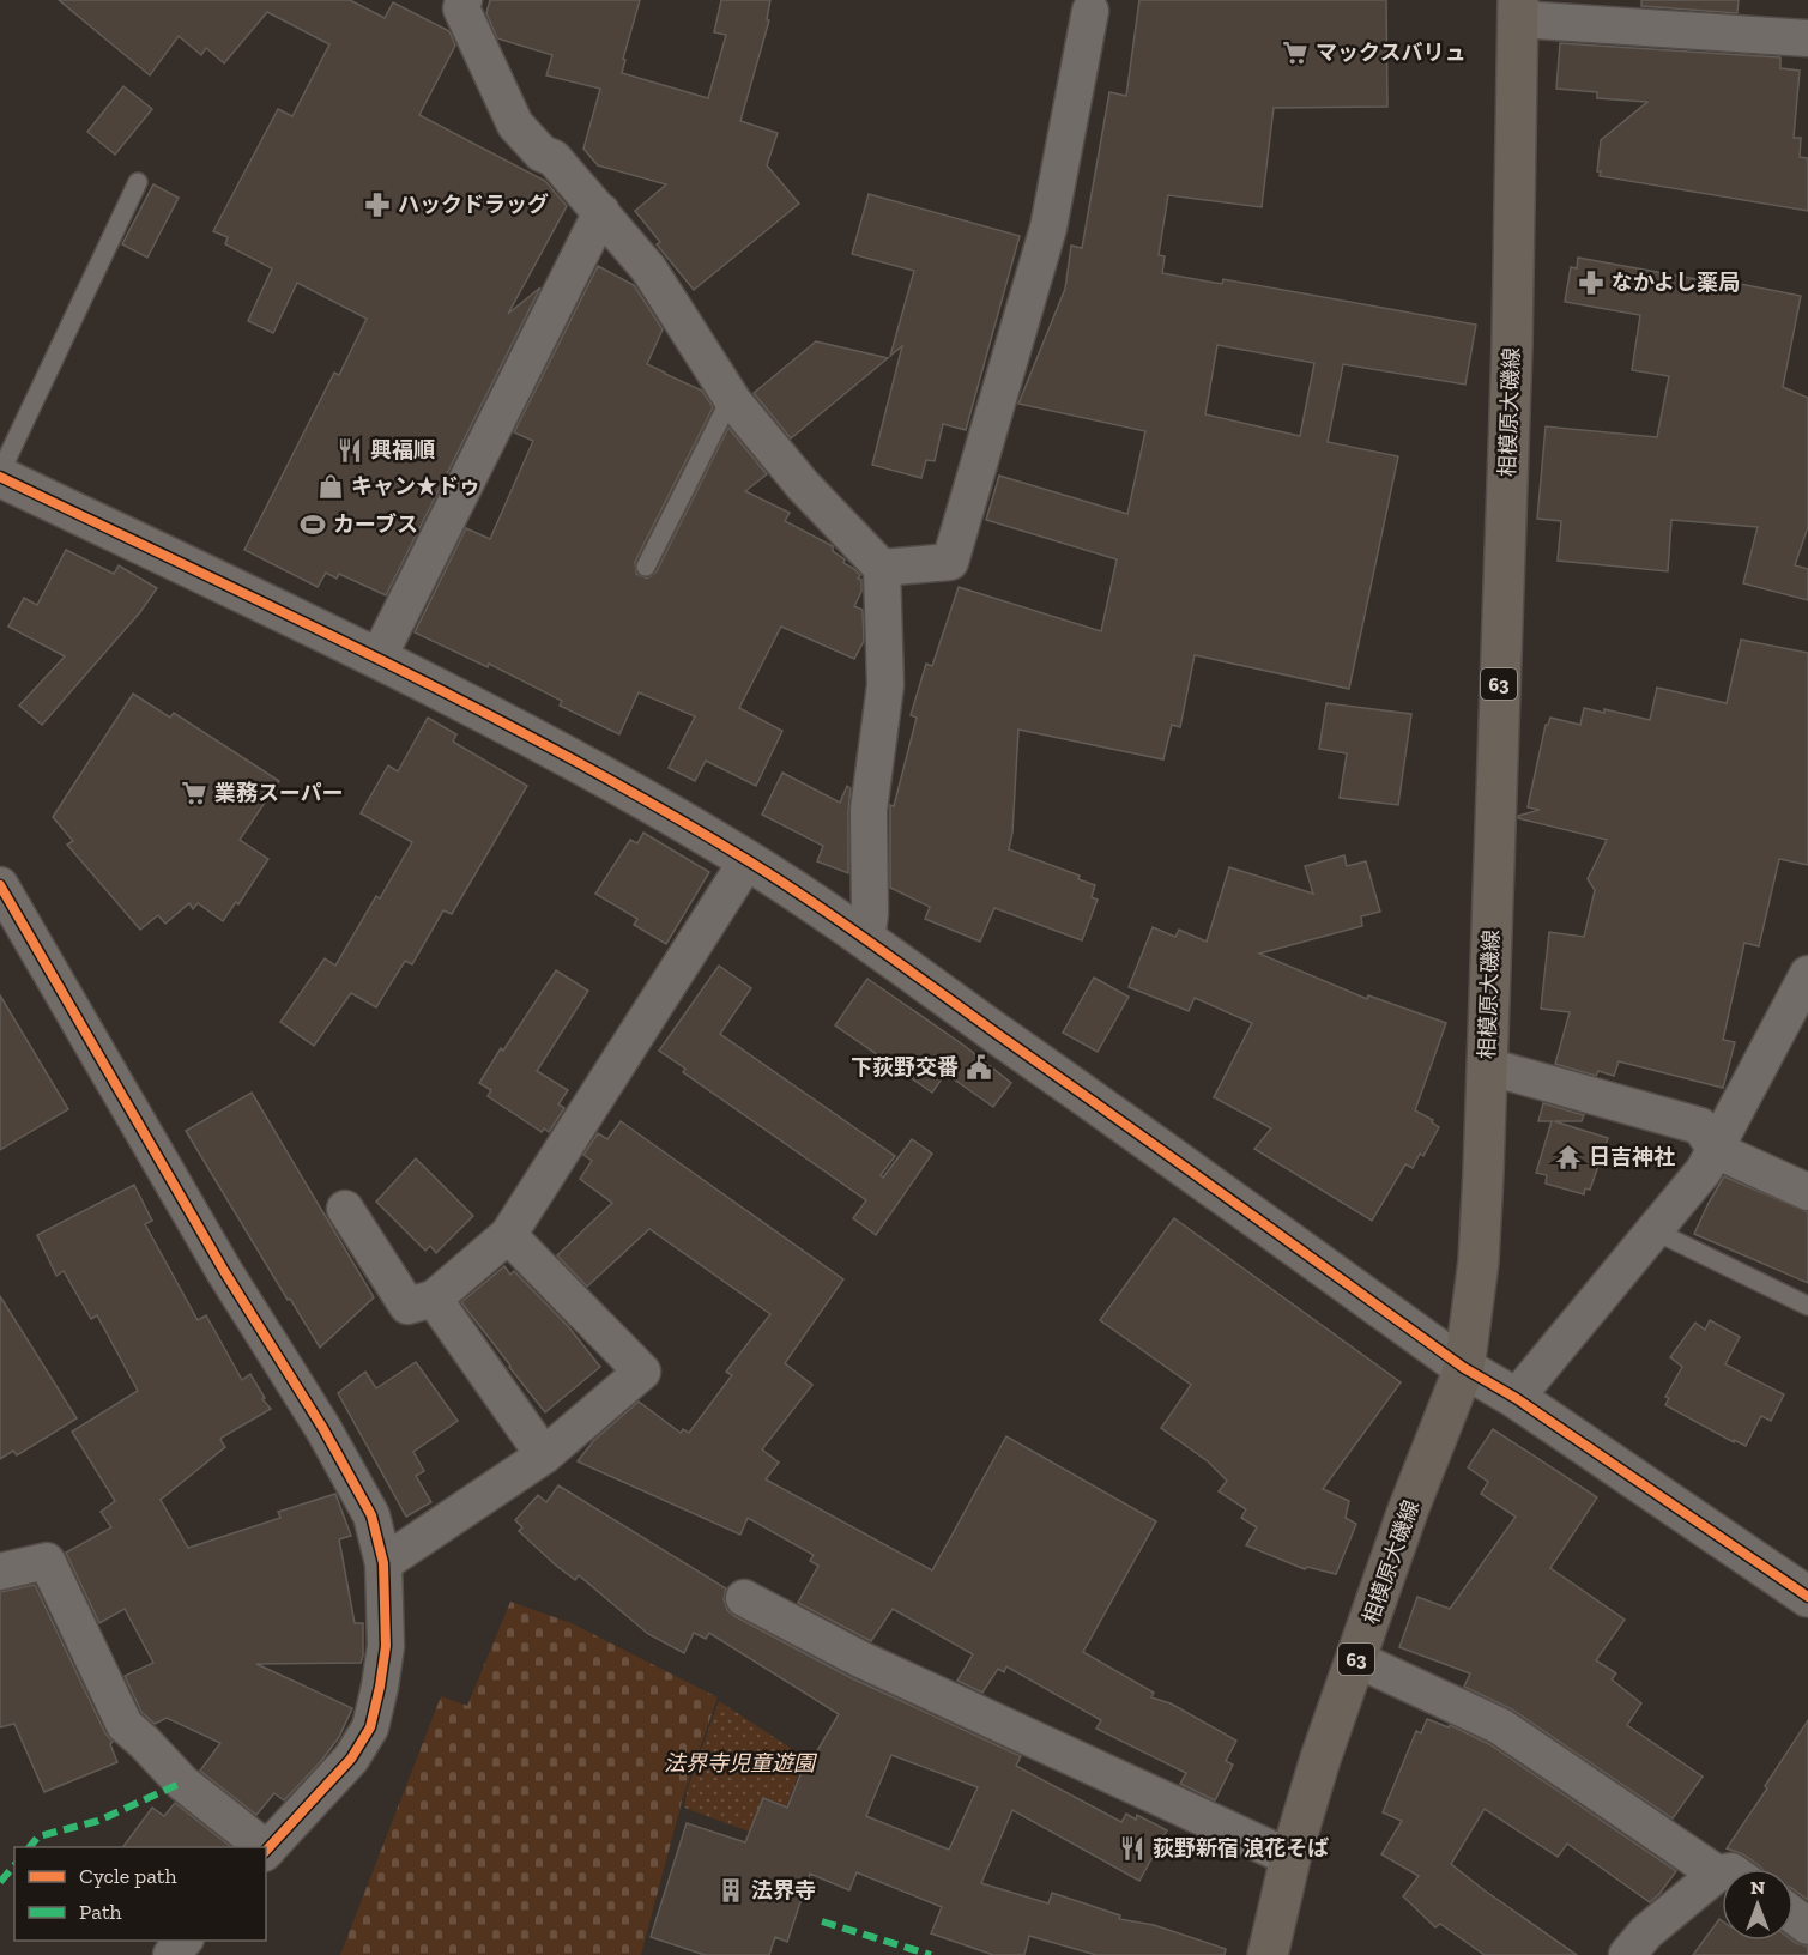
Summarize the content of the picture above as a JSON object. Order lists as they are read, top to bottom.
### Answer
{
  "streets": {
    "main road": ["相模原大磯線", "63"]
  },
  "parks": ["法界寺児童遊園"],
  "places": {
    "supermarket": ["マックスバリュ", "業務スーパー"],
    "pharmacy": ["ハックドラッグ", "なかよし薬局"],
    "restaurant": ["興福順", "荻野新宿 浪花そば"],
    "shop": ["キャン★ドゥ"],
    "sports": ["カーブス"],
    "public building": ["下荻野交番"],
    "temple": ["日吉神社"],
    "building": ["法界寺"]
  },
  "legend": ["Cycle path", "Path"],
  "north": "top"
}
